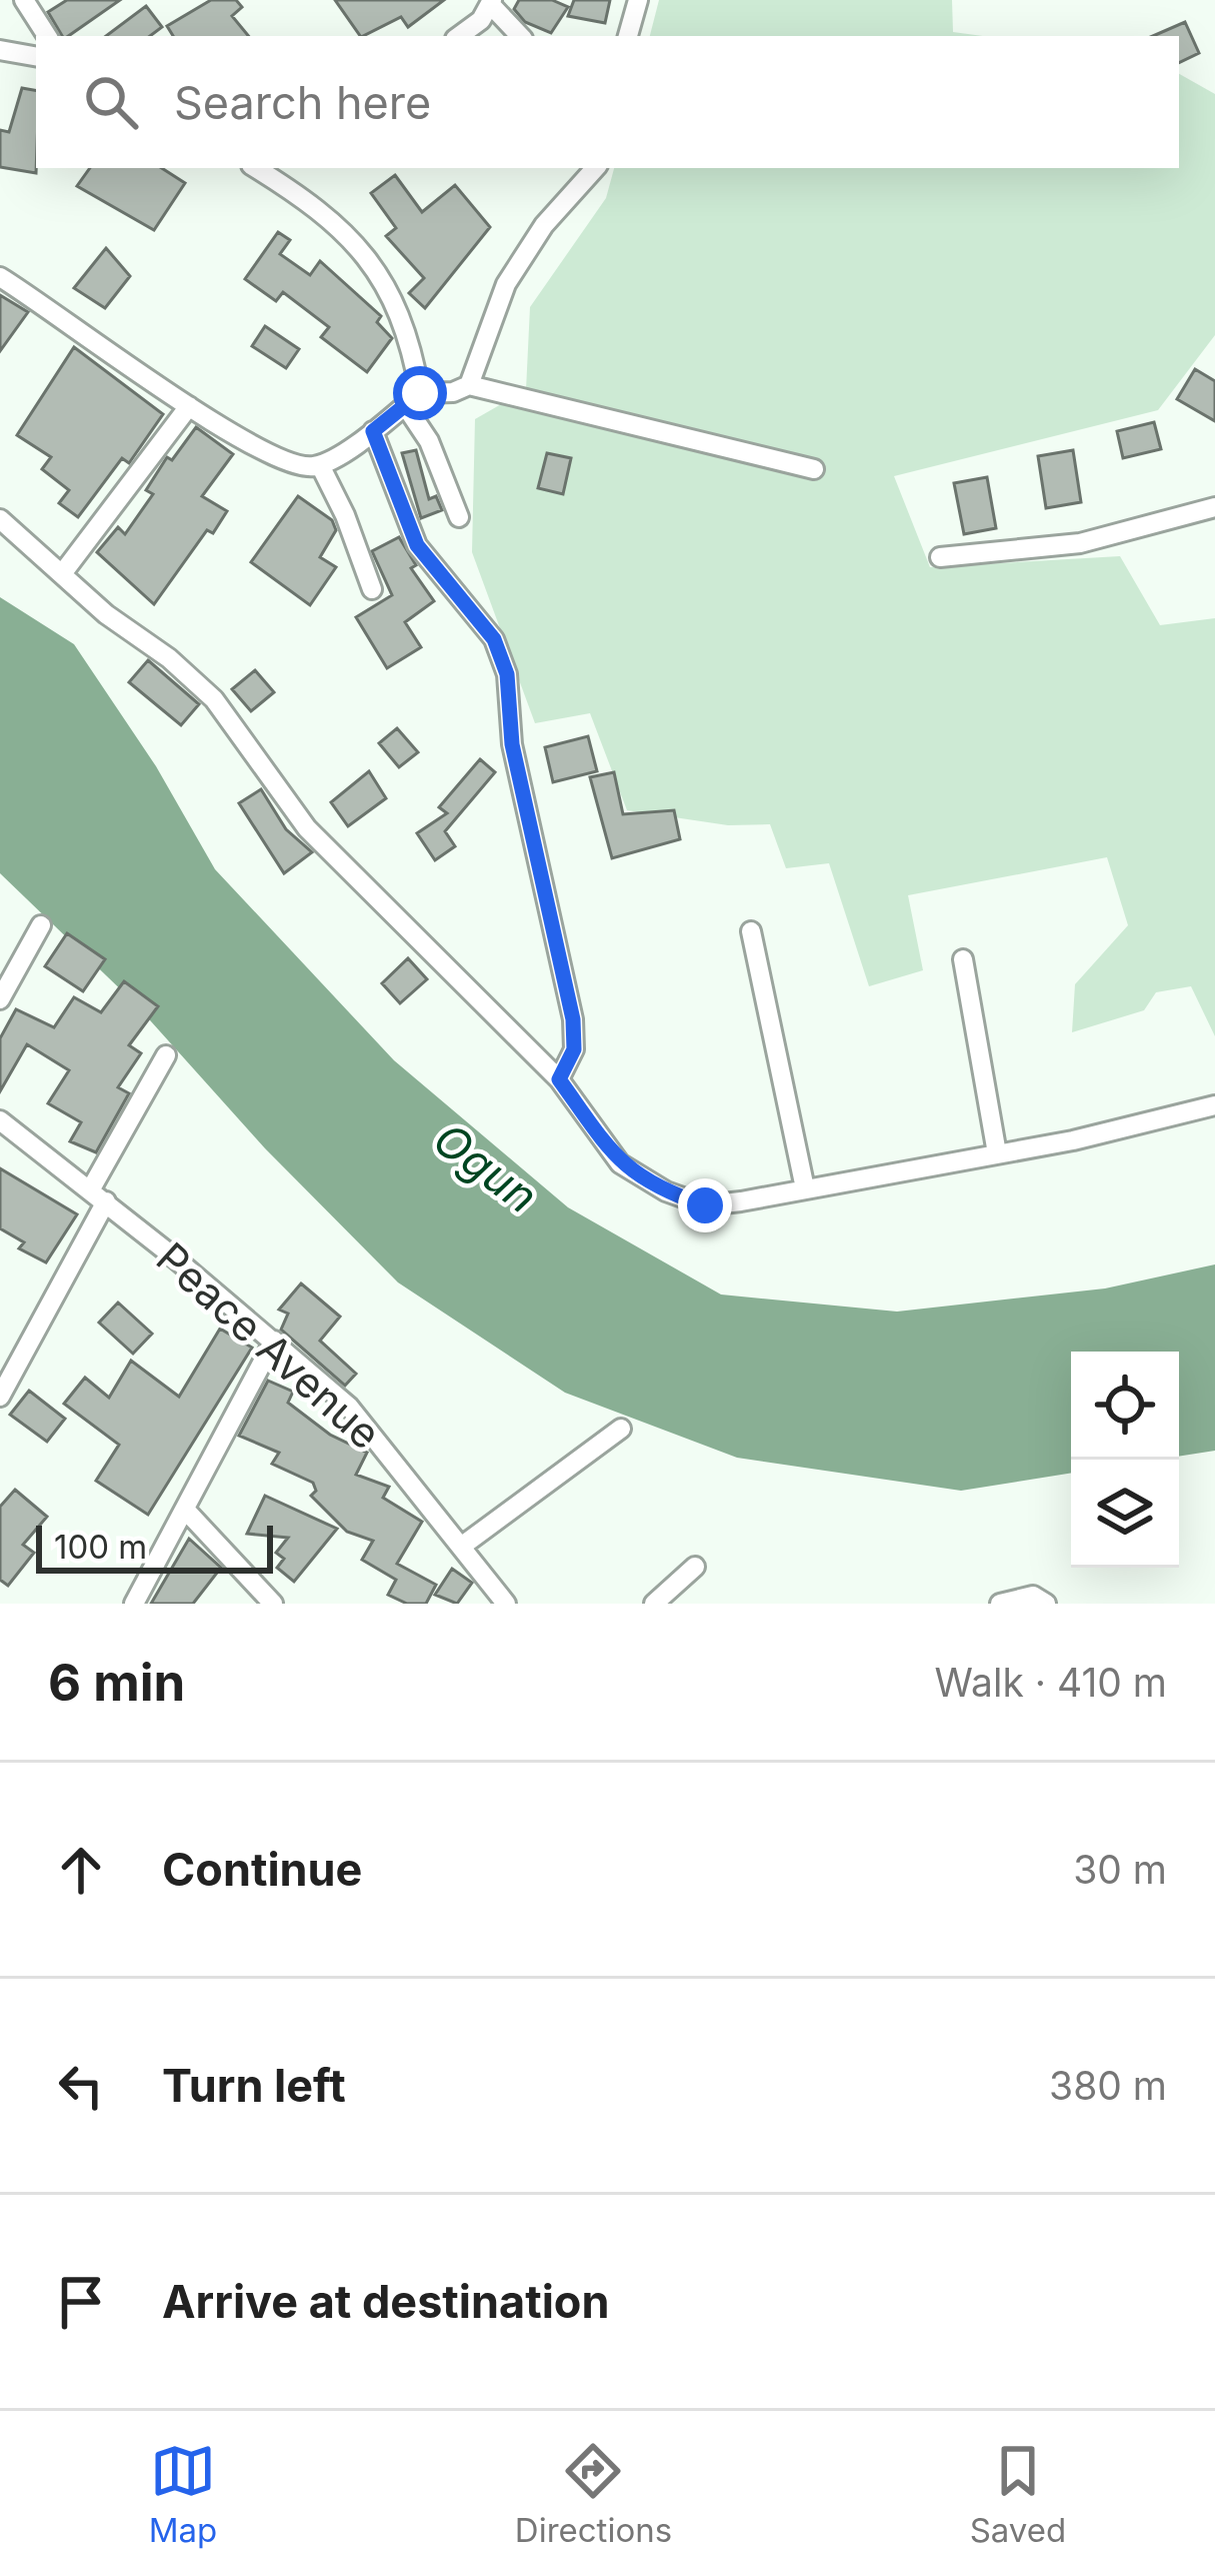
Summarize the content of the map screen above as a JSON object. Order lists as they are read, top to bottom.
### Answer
{
  "streets": {
    "street": ["Peace Avenue"]
  },
  "water": ["Ogun"],
  "scale_bar": "100 m",
  "page": {
    "search": "Search here",
    "scale": "100 m",
    "heading": ["6 min", "Walk · 410 m"],
    "list": [
      ["Continue", "30 m"],
      ["Turn left", "380 m"],
      "Arrive at destination"
    ],
    "nav": ["Map", "Directions", "Saved"]
  }
}
